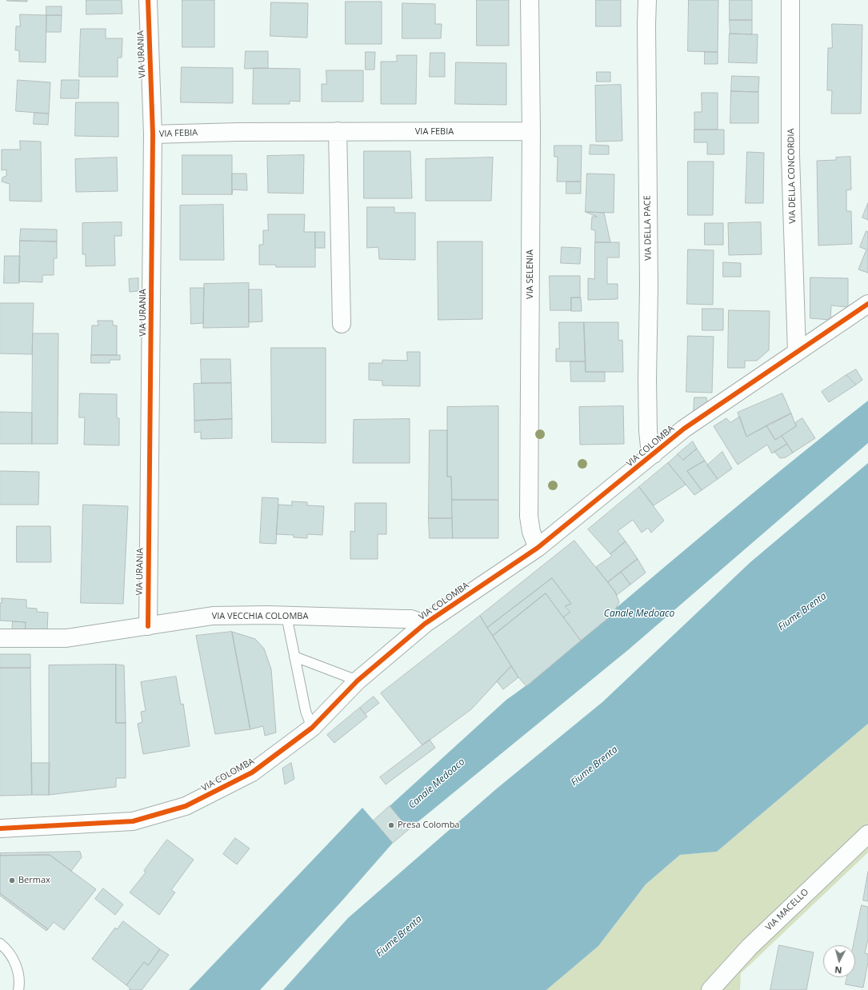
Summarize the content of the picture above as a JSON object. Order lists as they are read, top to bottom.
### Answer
{
  "streets": {
    "street": [
      "VIA URANIA",
      "VIA FEBIA",
      "VIA DELLA CONCORDIA",
      "VIA DELLA PACE",
      "VIA SELENIA",
      "VIA COLOMBA",
      "VIA VECCHIA COLOMBA",
      "VIA MACELLO"
    ]
  },
  "crossings": [
    ["VIA URANIA", "VIA FEBIA"],
    ["VIA URANIA", "VIA VECCHIA COLOMBA"],
    ["VIA FEBIA", "VIA SELENIA"],
    ["VIA DELLA CONCORDIA", "VIA COLOMBA"],
    ["VIA DELLA PACE", "VIA COLOMBA"],
    ["VIA SELENIA", "VIA COLOMBA"],
    ["VIA COLOMBA", "VIA VECCHIA COLOMBA"]
  ],
  "water": ["Fiume Brenta", "Canale Medoaco"],
  "places": ["Presa Colomba", "Bermax"],
  "north": "bottom"
}
